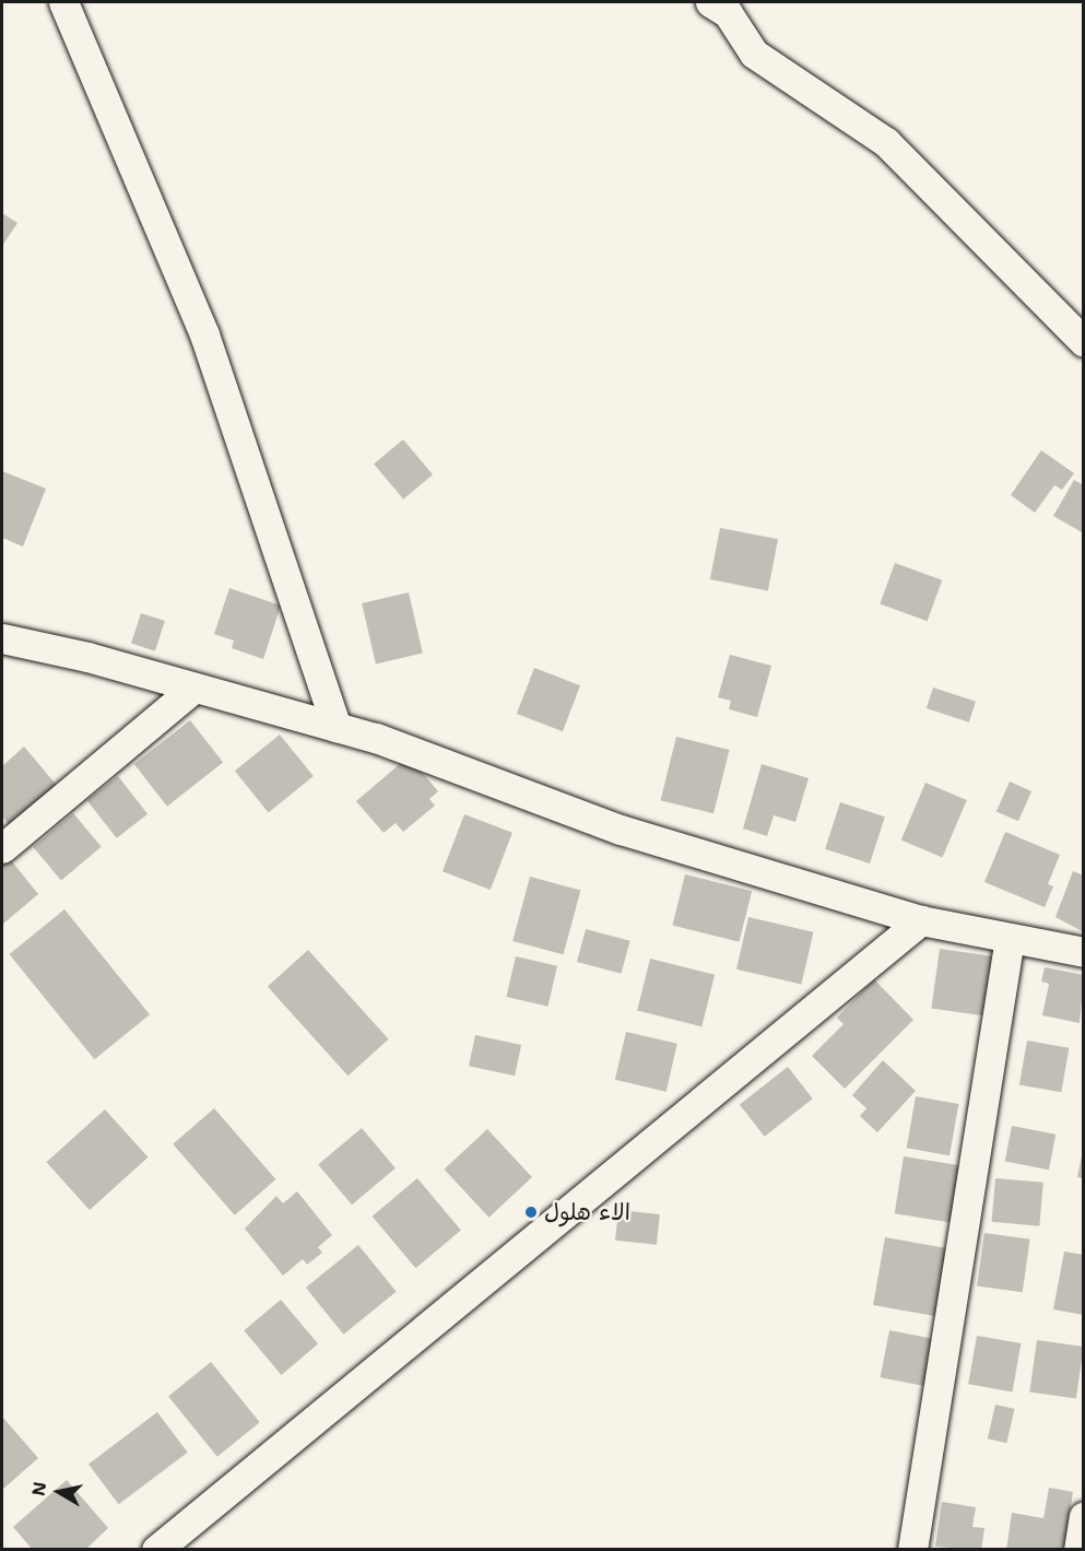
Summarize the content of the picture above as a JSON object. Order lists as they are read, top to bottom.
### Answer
{
  "places": ["الاء هلول"],
  "north": "left"
}
